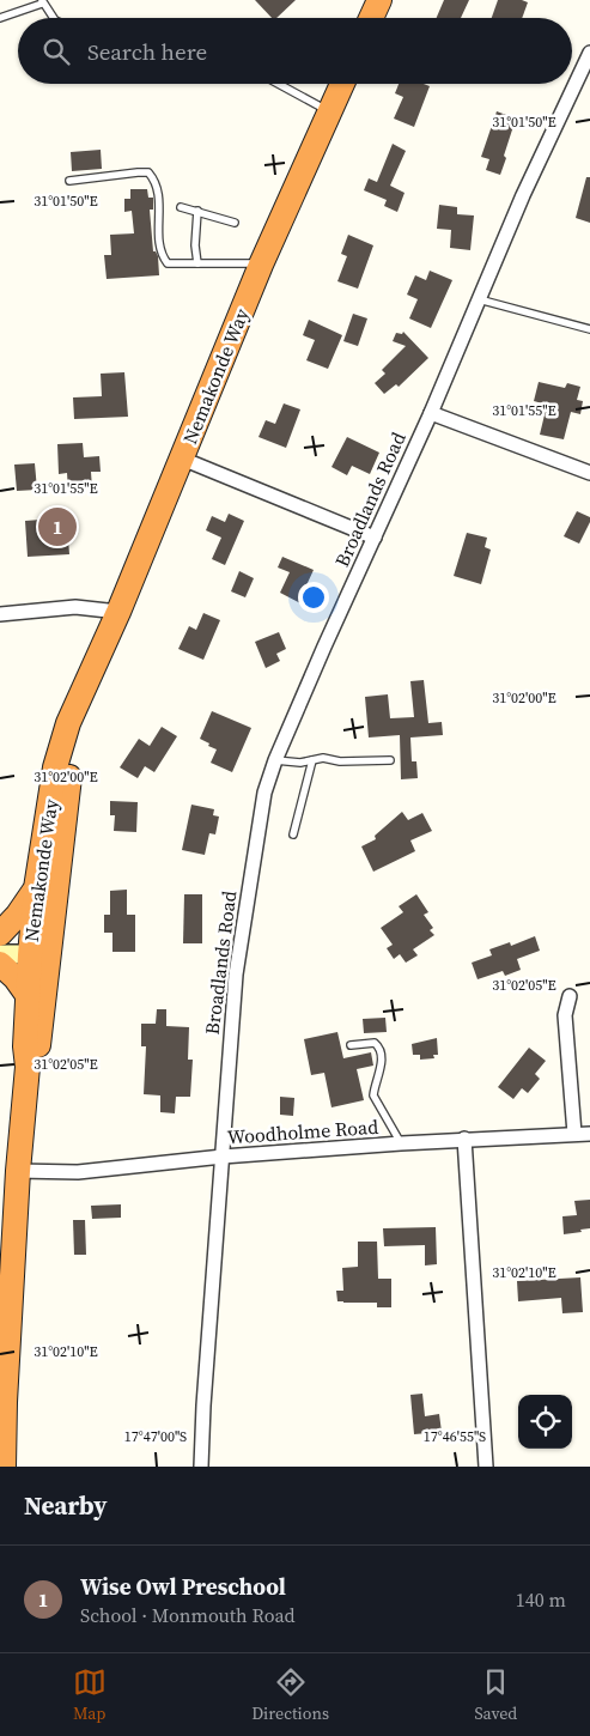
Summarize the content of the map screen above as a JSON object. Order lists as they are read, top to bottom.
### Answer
{
  "streets": {
    "highway": ["Nemakonde Way"],
    "street": ["Broadlands Road", "Woodholme Road"]
  },
  "crossings": [
    ["Nemakonde Way", "Woodholme Road"],
    ["Broadlands Road", "Woodholme Road"]
  ],
  "page": {
    "search": "Search here",
    "pins": "1",
    "heading": "Nearby",
    "list": [
      {
        "mark": "1",
        "name": "Wise Owl Preschool",
        "note": "School · Monmouth Road",
        "value": "140 m"
      }
    ],
    "nav": ["Map", "Directions", "Saved"]
  },
  "coordinates": [
    "31°01'50\"E",
    "31°01'55\"E",
    "31°02'00\"E",
    "31°02'05\"E",
    "31°02'10\"E",
    "17°47'00\"S",
    "17°46'55\"S"
  ]
}
